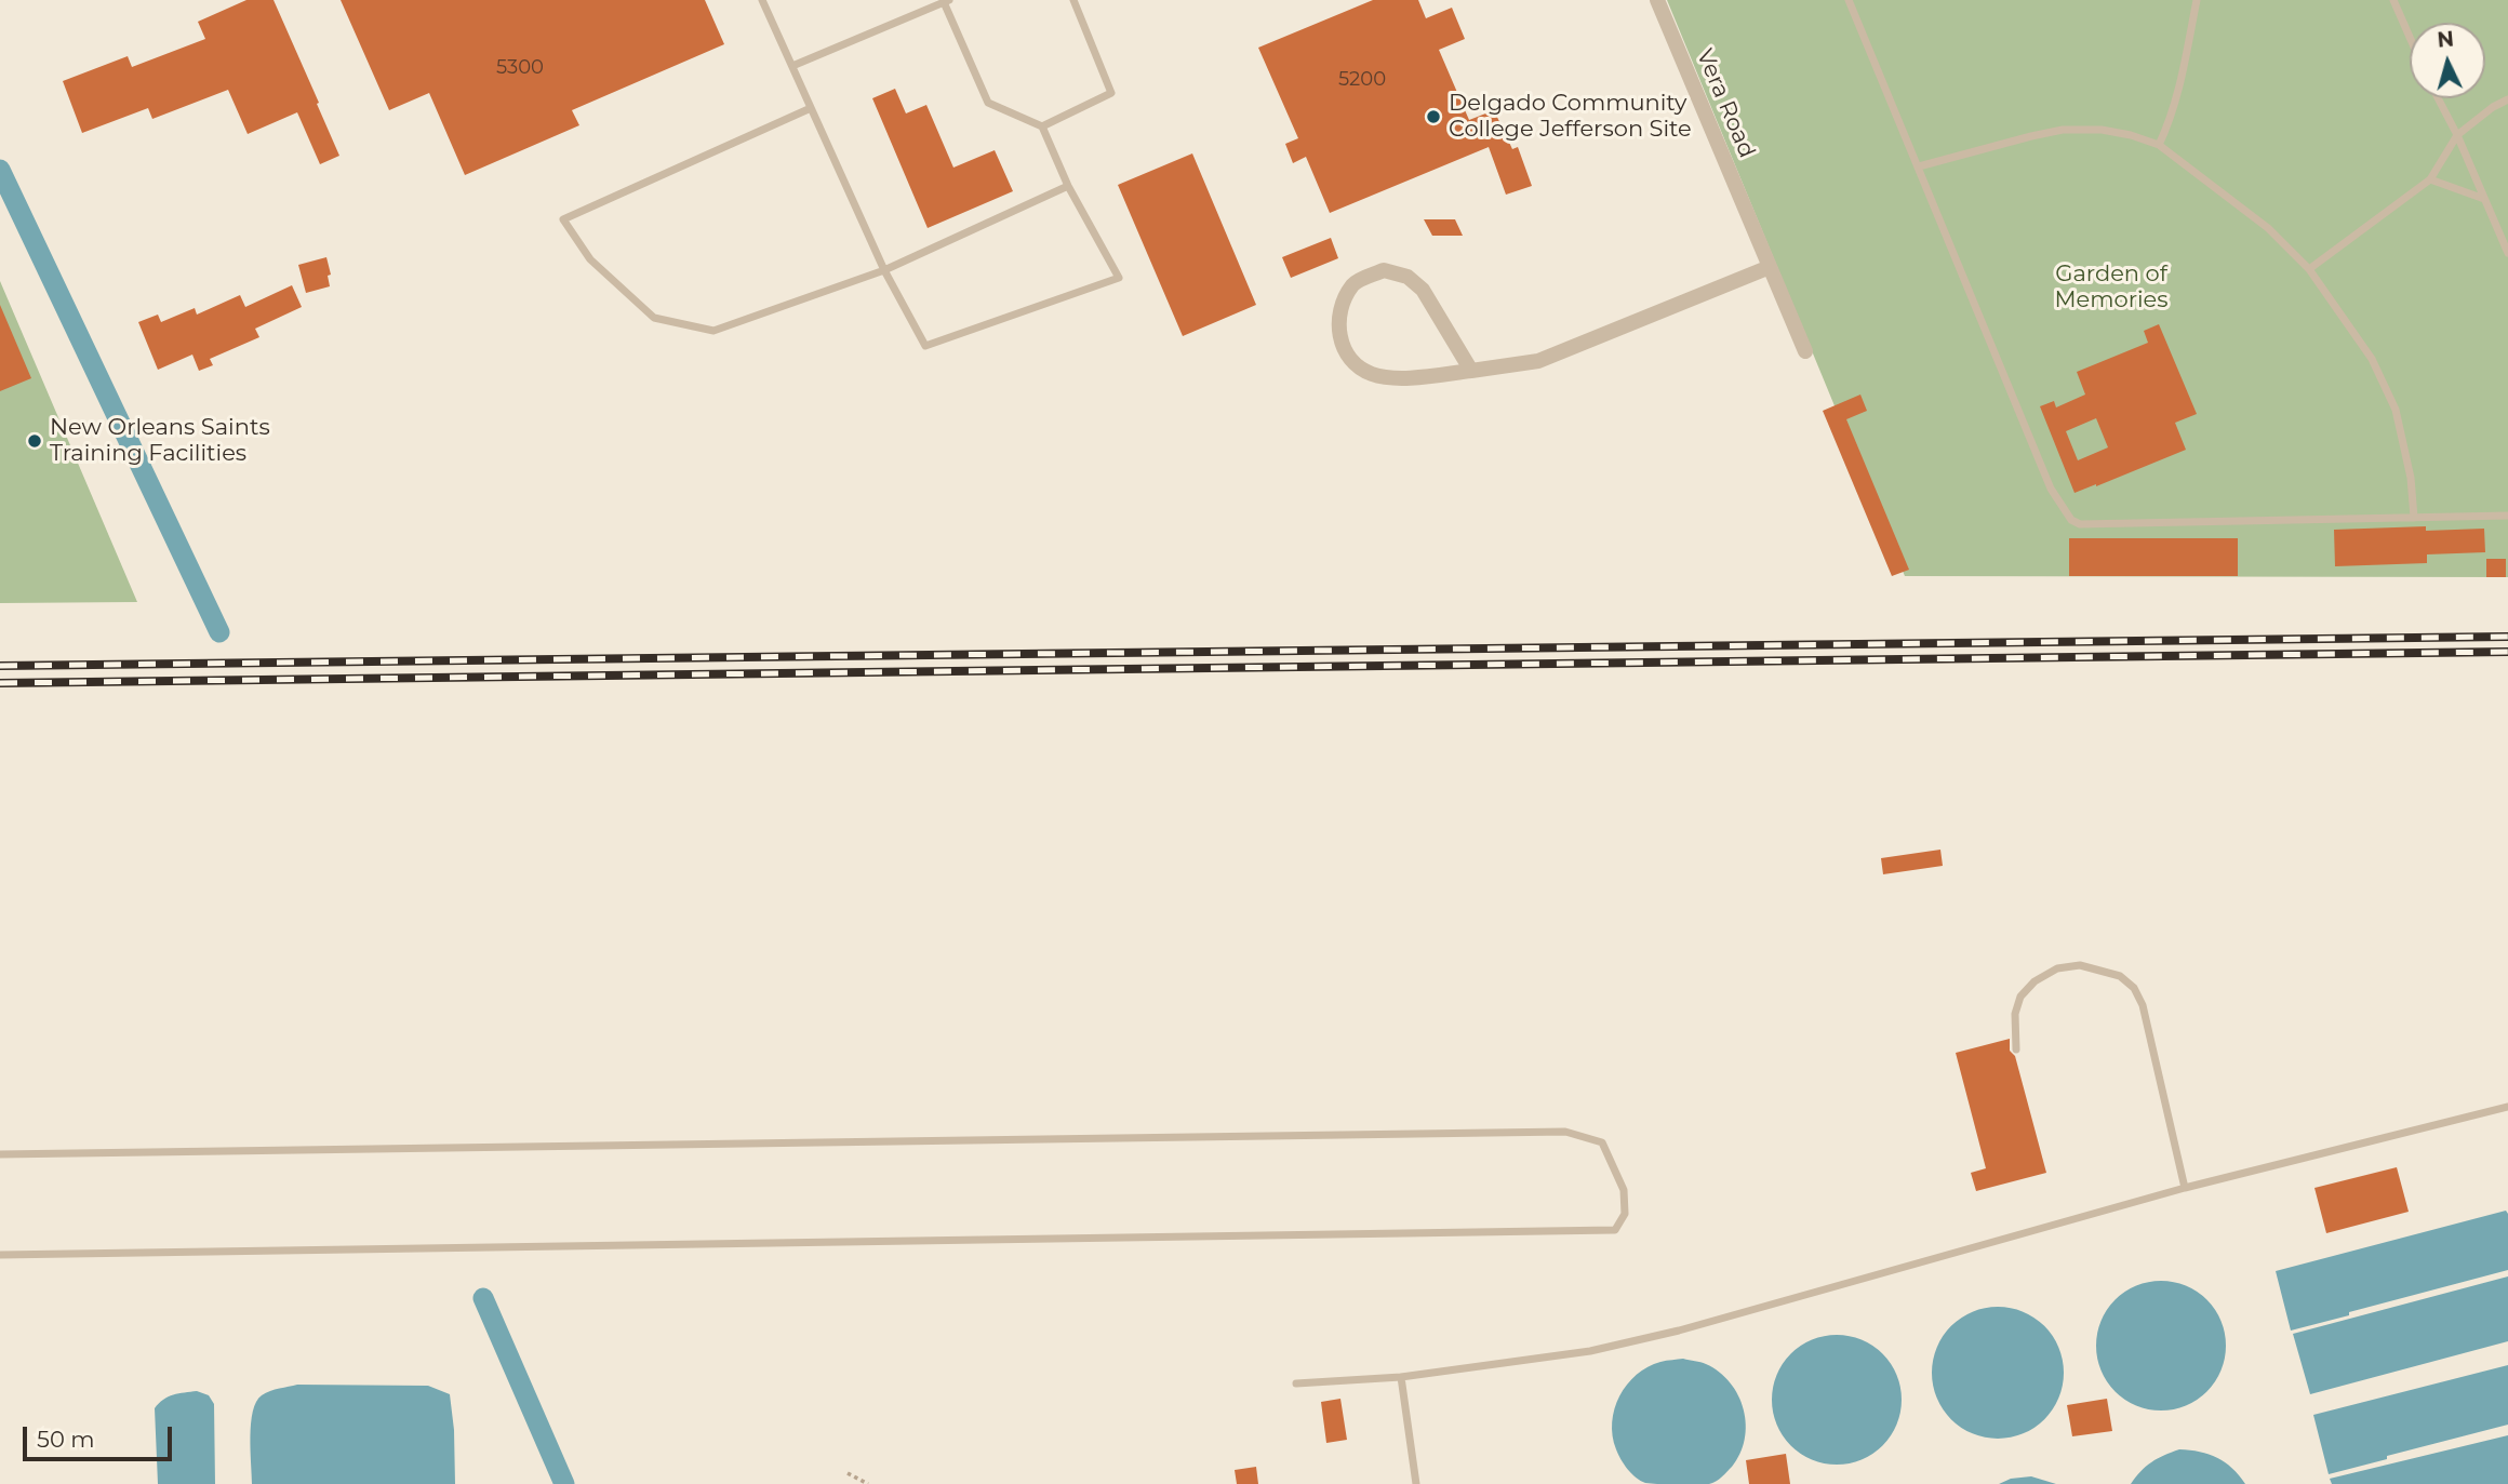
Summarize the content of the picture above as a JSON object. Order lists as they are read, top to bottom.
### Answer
{
  "streets": {
    "street": ["Vera Road"]
  },
  "parks": ["Garden of Memories"],
  "places": ["Delgado Community College Jefferson Site", "New Orleans Saints Training Facilities"],
  "house_numbers": ["5300", "5200"],
  "scale_bar": "50 m",
  "north": "top"
}
